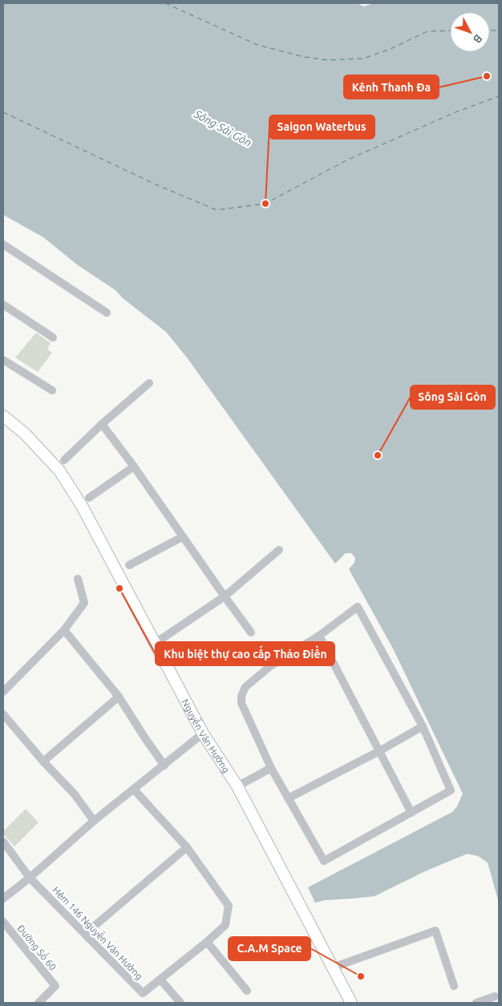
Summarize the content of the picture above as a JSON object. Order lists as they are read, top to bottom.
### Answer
{
  "streets": {
    "main road": ["Nguyễn Văn Hưởng"],
    "street": ["Hẻm 146 Nguyễn Văn Hưởng", "Đường Số 60"]
  },
  "water": ["Sông Sài Gòn"],
  "places": [
    "Kênh Thanh Đa",
    "Saigon Waterbus",
    "Sông Sài Gòn",
    "Khu biệt thự cao cấp Thảo Điền",
    "C.A.M Space"
  ],
  "north": "bottom right"
}
